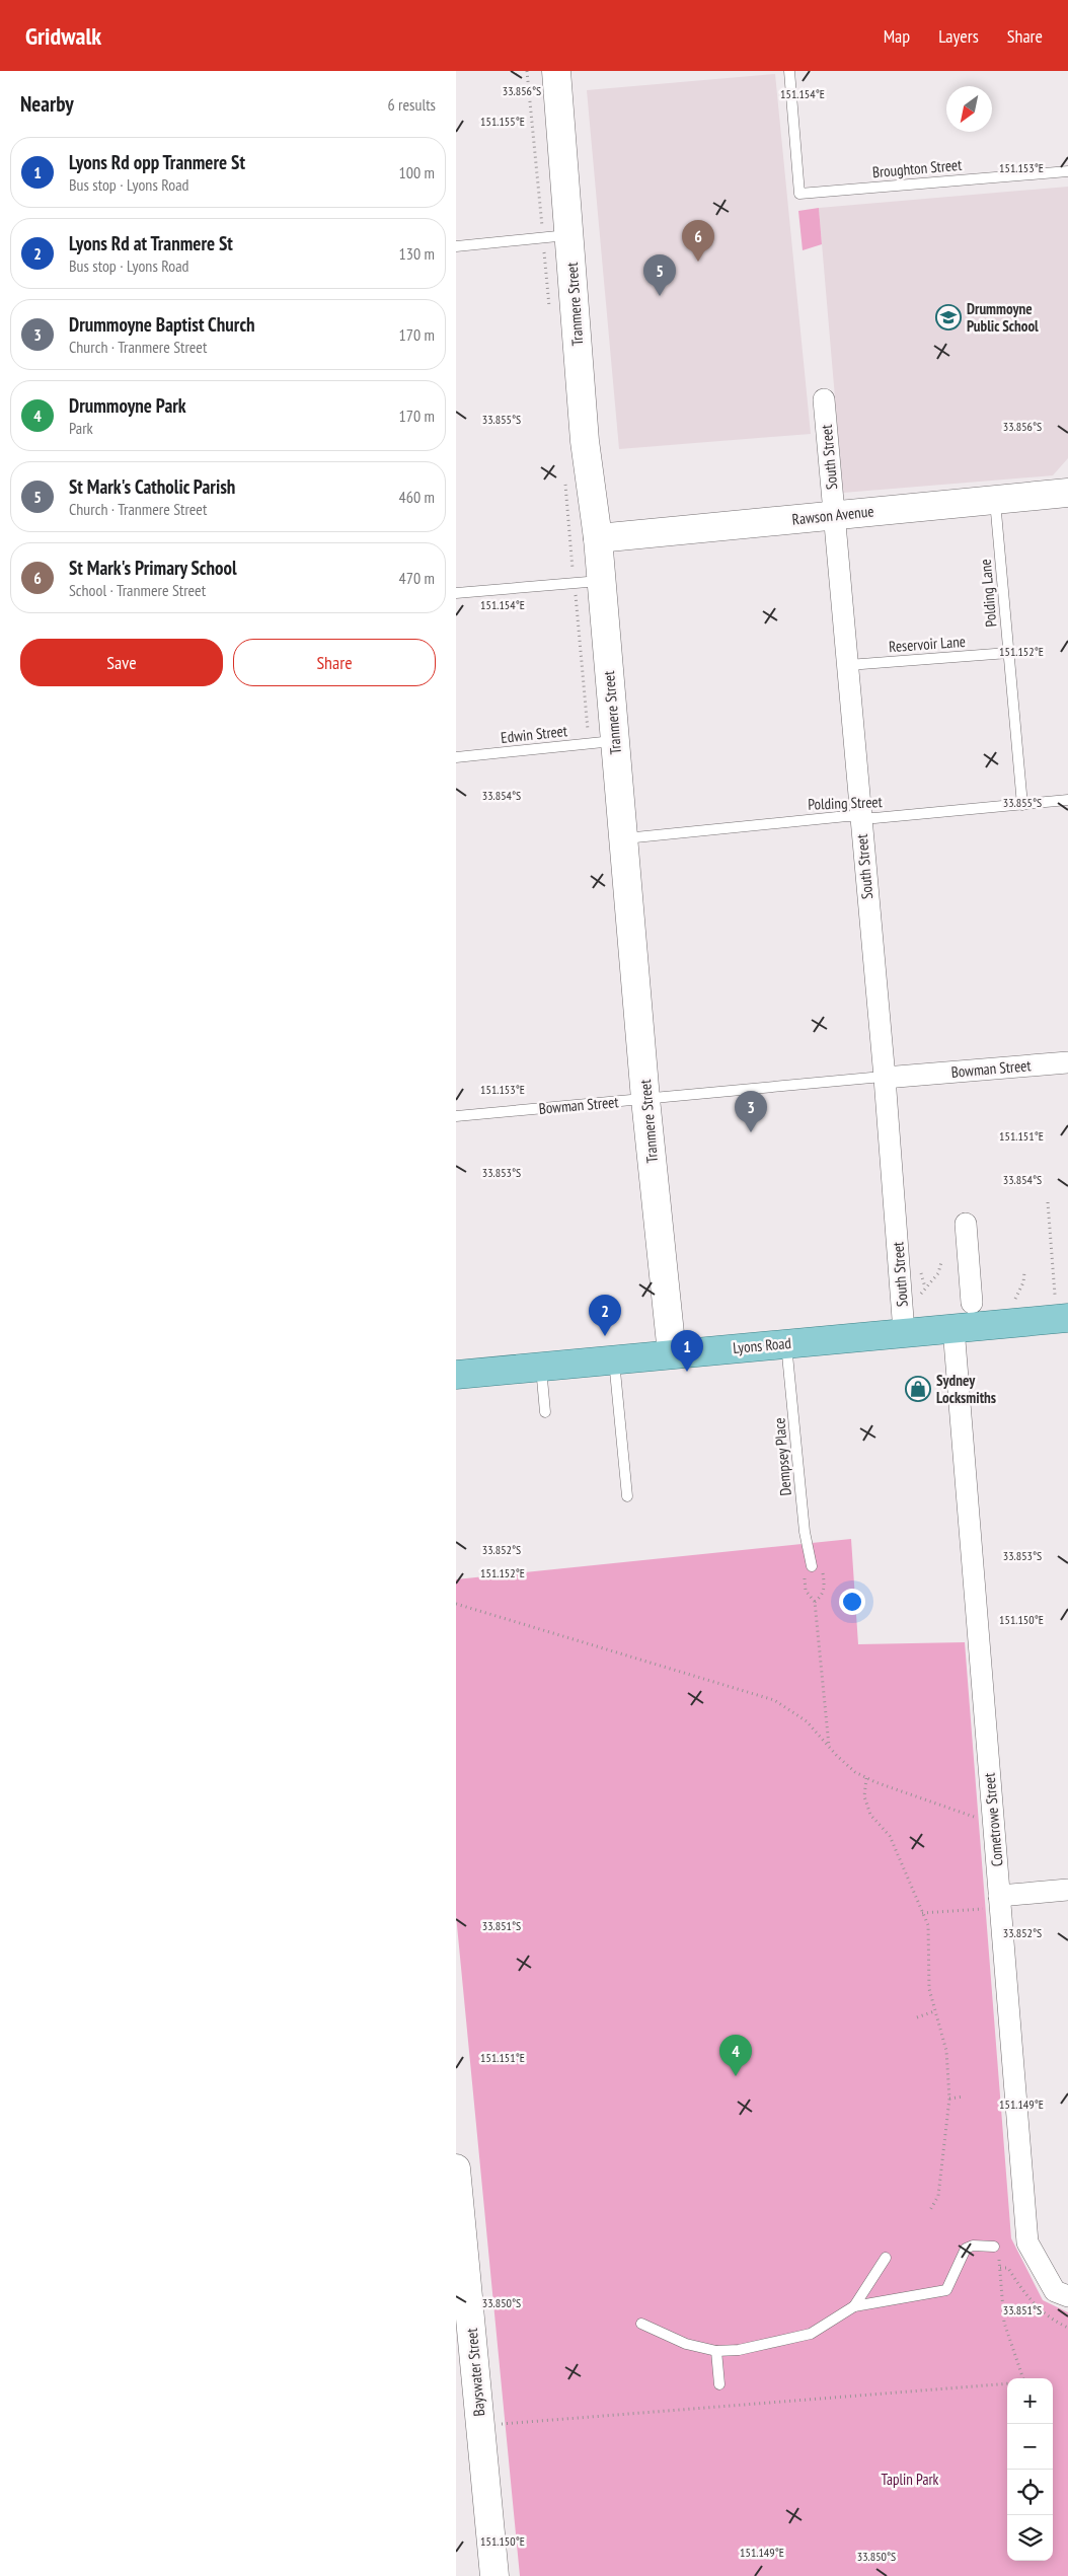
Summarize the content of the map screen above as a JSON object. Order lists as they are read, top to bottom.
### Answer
{
  "streets": {
    "main road": ["Lyons Road"],
    "street": [
      "Tranmere Street",
      "South Street",
      "Rawson Avenue",
      "Bowman Street",
      "Cometrowe Street",
      "Bayswater Street"
    ],
    "lane": [
      "Broughton Street",
      "Polding Lane",
      "Reservoir Lane",
      "Edwin Street",
      "Polding Street",
      "Dempsey Place"
    ]
  },
  "crossings": [
    ["Tranmere Street", "Rawson Avenue"],
    ["Tranmere Street", "Edwin Street"],
    ["Tranmere Street", "Polding Street"],
    ["Tranmere Street", "Bowman Street"],
    ["Tranmere Street", "Lyons Road"],
    ["South Street", "Rawson Avenue"],
    ["South Street", "Reservoir Lane"],
    ["South Street", "Polding Street"],
    ["South Street", "Bowman Street"],
    ["South Street", "Lyons Road"],
    ["Rawson Avenue", "Polding Lane"],
    ["Polding Lane", "Reservoir Lane"],
    ["Polding Lane", "Polding Street"],
    ["Lyons Road", "Dempsey Place"],
    ["Lyons Road", "Cometrowe Street"]
  ],
  "parks": ["Taplin Park"],
  "places": {
    "school or university": ["Drummoyne Public School"],
    "shop": ["Sydney Locksmiths"]
  },
  "north": "bottom left",
  "page": {
    "header": "Gridwalk",
    "nav": ["Map", "Layers", "Share"],
    "heading": ["Nearby", "6 results"],
    "list": [
      {
        "mark": "1",
        "name": "Lyons Rd opp Tranmere St",
        "note": "Bus stop · Lyons Road",
        "value": "100 m"
      },
      {
        "mark": "2",
        "name": "Lyons Rd at Tranmere St",
        "note": "Bus stop · Lyons Road",
        "value": "130 m"
      },
      {
        "mark": "3",
        "name": "Drummoyne Baptist Church",
        "note": "Church · Tranmere Street",
        "value": "170 m"
      },
      {
        "mark": "4",
        "name": "Drummoyne Park",
        "note": "Park",
        "value": "170 m"
      },
      {
        "mark": "5",
        "name": "St Mark's Catholic Parish",
        "note": "Church · Tranmere Street",
        "value": "460 m"
      },
      {
        "mark": "6",
        "name": "St Mark's Primary School",
        "note": "School · Tranmere Street",
        "value": "470 m"
      }
    ],
    "pins": [
      "6",
      "5",
      "3",
      "2",
      "1",
      "4"
    ],
    "buttons": ["Save", "Share"],
    "map_buttons": ["+", "−"]
  },
  "coordinates": [
    "33.856°S",
    "151.154°E",
    "151.155°E",
    "151.153°E",
    "33.855°S",
    "151.152°E",
    "33.854°S",
    "151.151°E",
    "33.853°S",
    "33.852°S",
    "151.150°E",
    "33.851°S",
    "151.149°E",
    "33.850°S"
  ]
}
